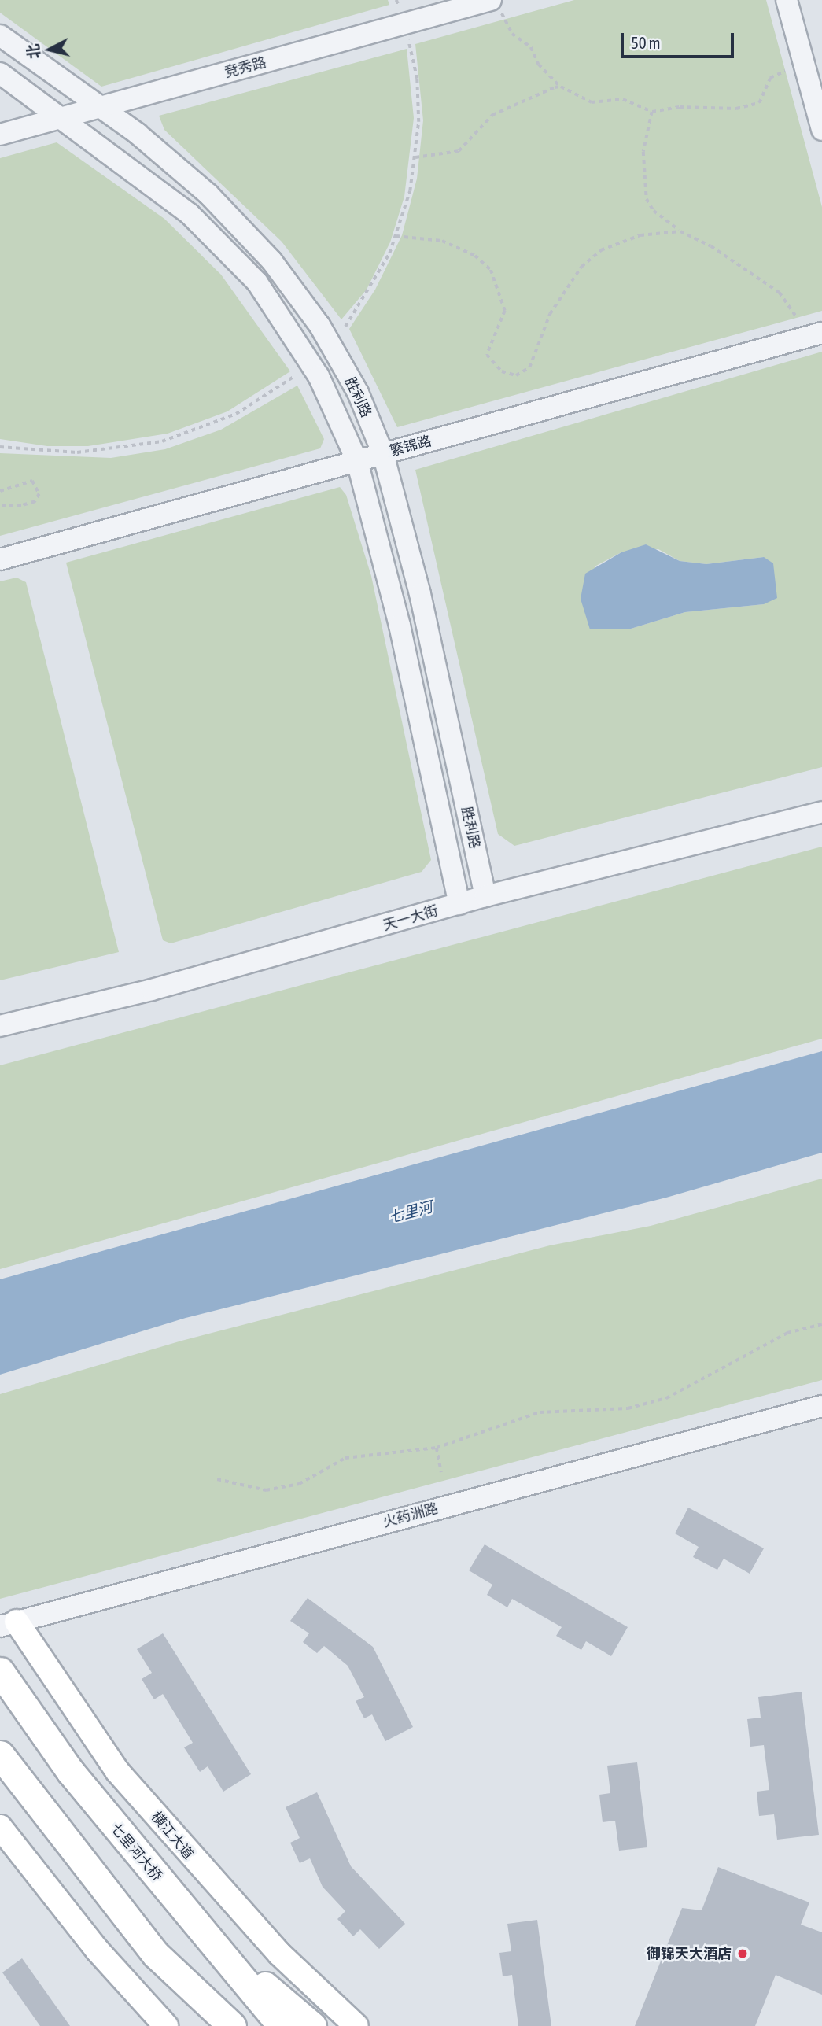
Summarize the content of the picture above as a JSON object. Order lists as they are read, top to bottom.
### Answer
{
  "streets": {
    "highway": ["七里河大桥"],
    "main road": ["横江大道"],
    "street": [
      "竞秀路",
      "胜利路",
      "繁锦路",
      "天一大街",
      "火药洲路"
    ]
  },
  "crossings": [
    ["竞秀路", "胜利路"],
    ["胜利路", "繁锦路"],
    ["胜利路", "天一大街"],
    ["火药洲路", "横江大道"]
  ],
  "water": ["七里河"],
  "places": ["御锦天大酒店"],
  "scale_bar": "50 m",
  "north": "left"
}
